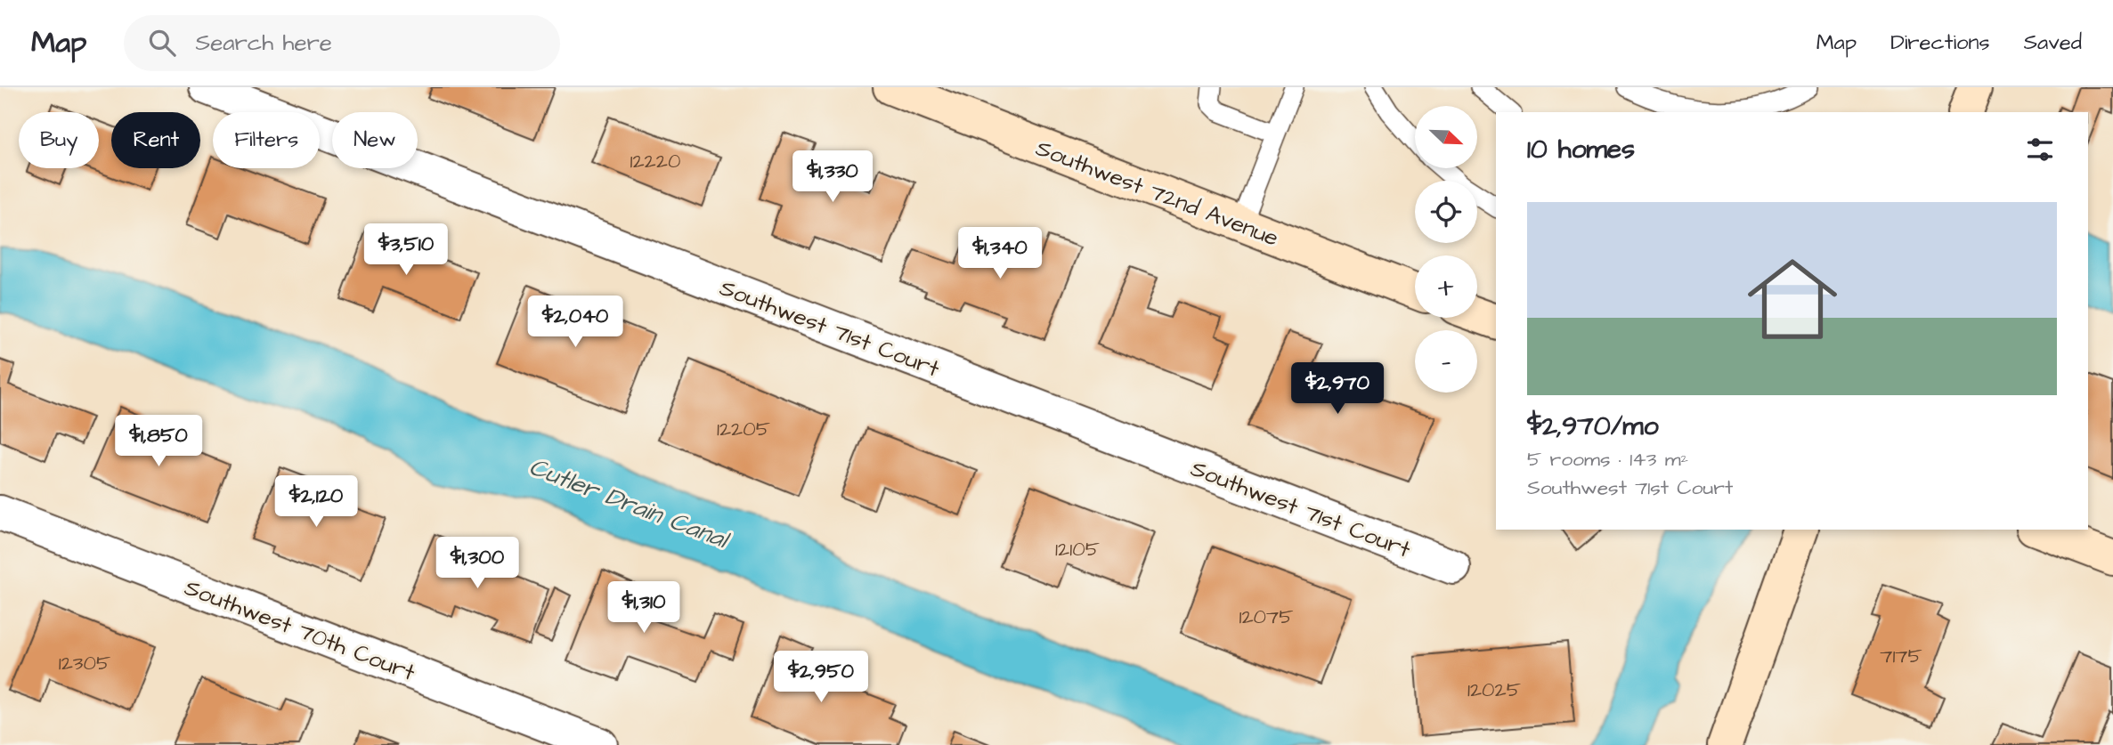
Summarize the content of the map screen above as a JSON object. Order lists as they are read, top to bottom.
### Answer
{
  "streets": {
    "street": ["Southwest 72nd Avenue", "Southwest 71st Court", "Southwest 70th Court"]
  },
  "water": ["Cutler Drain Canal"],
  "house_numbers": [
    "12220",
    "12205",
    "12105",
    "12075",
    "7175",
    "12305",
    "12025"
  ],
  "north": "bottom right",
  "page": {
    "header": "Map",
    "search": "Search here",
    "nav": ["Map", "Directions", "Saved"],
    "map_buttons": ["+", "−"],
    "chip": [
      "Buy",
      "Rent",
      "Filters",
      "New"
    ],
    "heading": "10 homes",
    "price": [
      "$1,330",
      "$3,510",
      "$1,340",
      "$2,040",
      "$2,970",
      "$1,850",
      "$2,120",
      "$1,300",
      "$1,310",
      "$2,950"
    ],
    "list": [
      {
        "name": "$2,970/mo",
        "note": "5 rooms · 143 m² · Southwest 71st Court"
      }
    ]
  }
}
